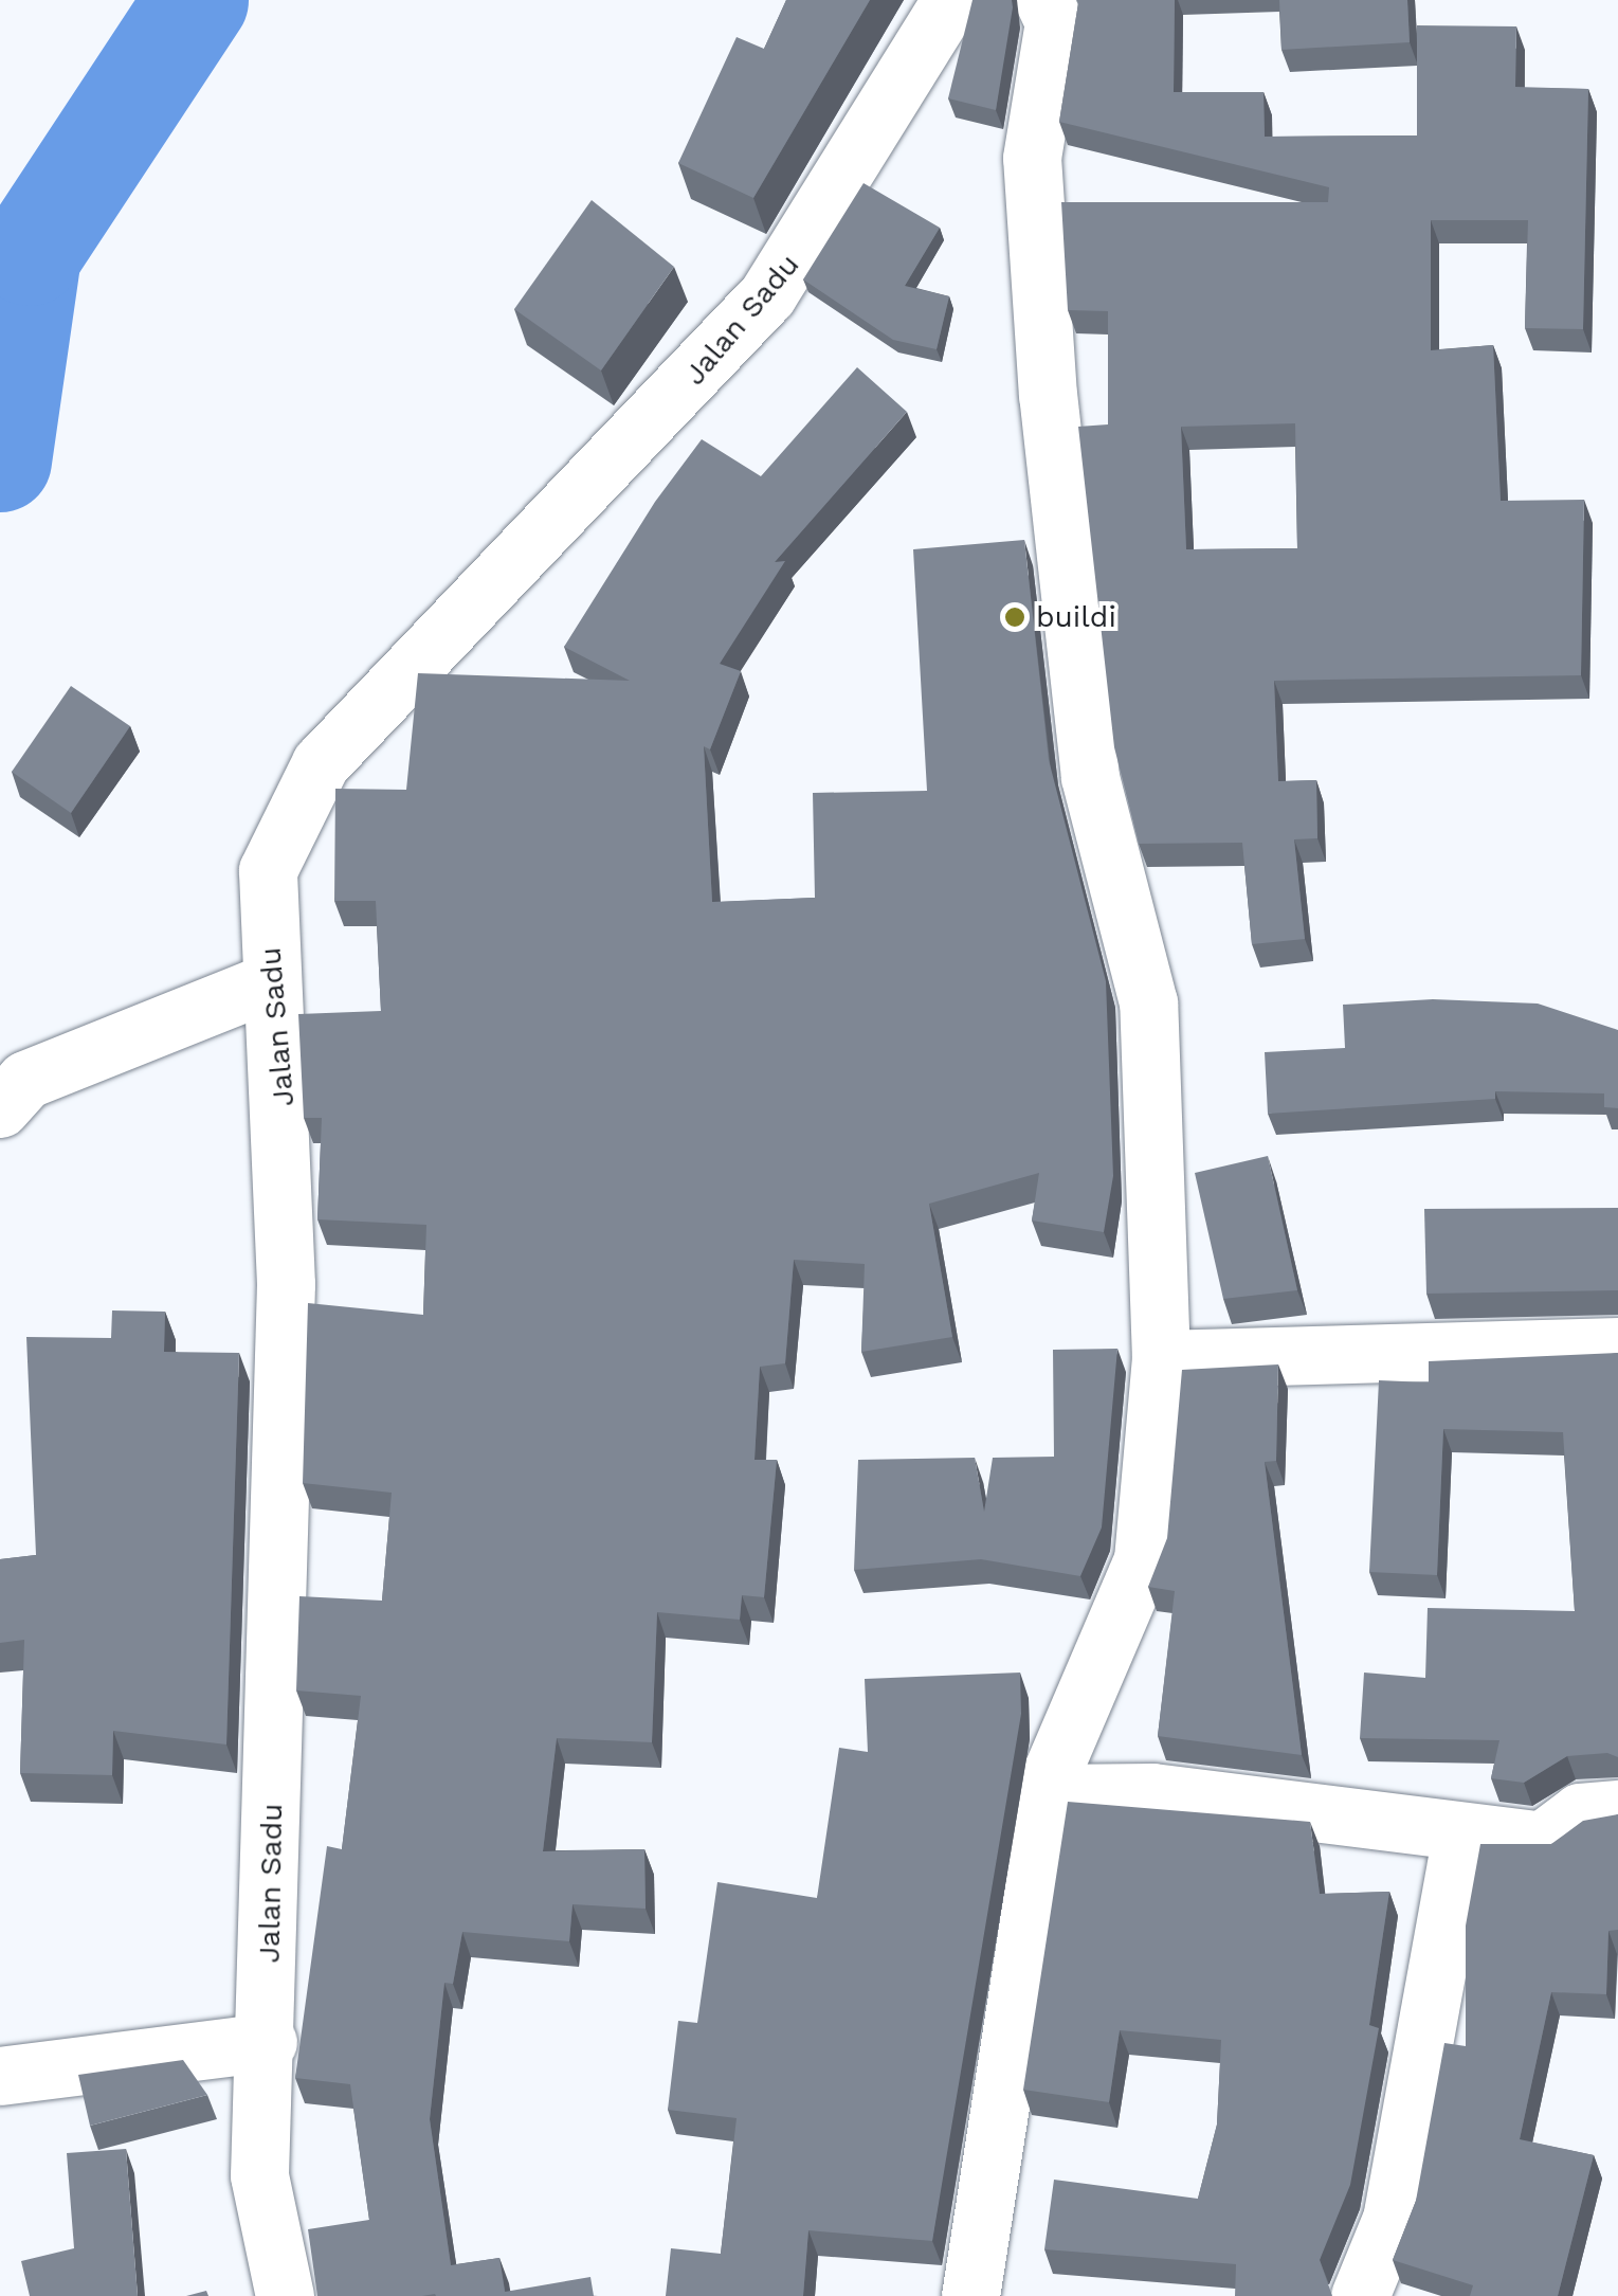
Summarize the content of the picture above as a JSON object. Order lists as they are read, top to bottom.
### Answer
{
  "streets": {
    "street": ["Jalan Sadu"]
  },
  "places": ["buildi"]
}
